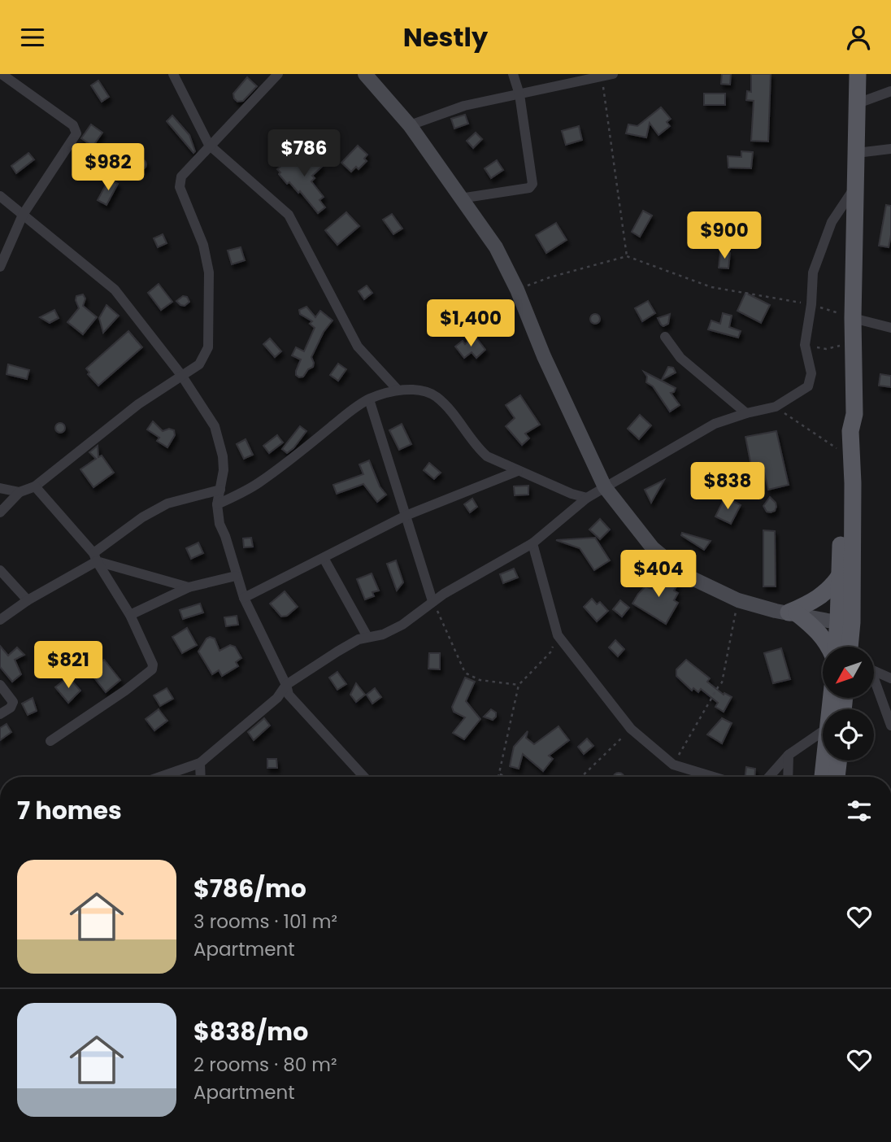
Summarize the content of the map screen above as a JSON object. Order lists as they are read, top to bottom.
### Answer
{
  "north": "bottom left",
  "page": {
    "header": "Nestly",
    "price": [
      "$786",
      "$982",
      "$900",
      "$1,400",
      "$838",
      "$404",
      "$821"
    ],
    "heading": "7 homes",
    "list": [
      {
        "name": "$786/mo",
        "note": "3 rooms · 101 m² · Apartment"
      },
      {
        "name": "$838/mo",
        "note": "2 rooms · 80 m² · Apartment"
      }
    ]
  }
}
